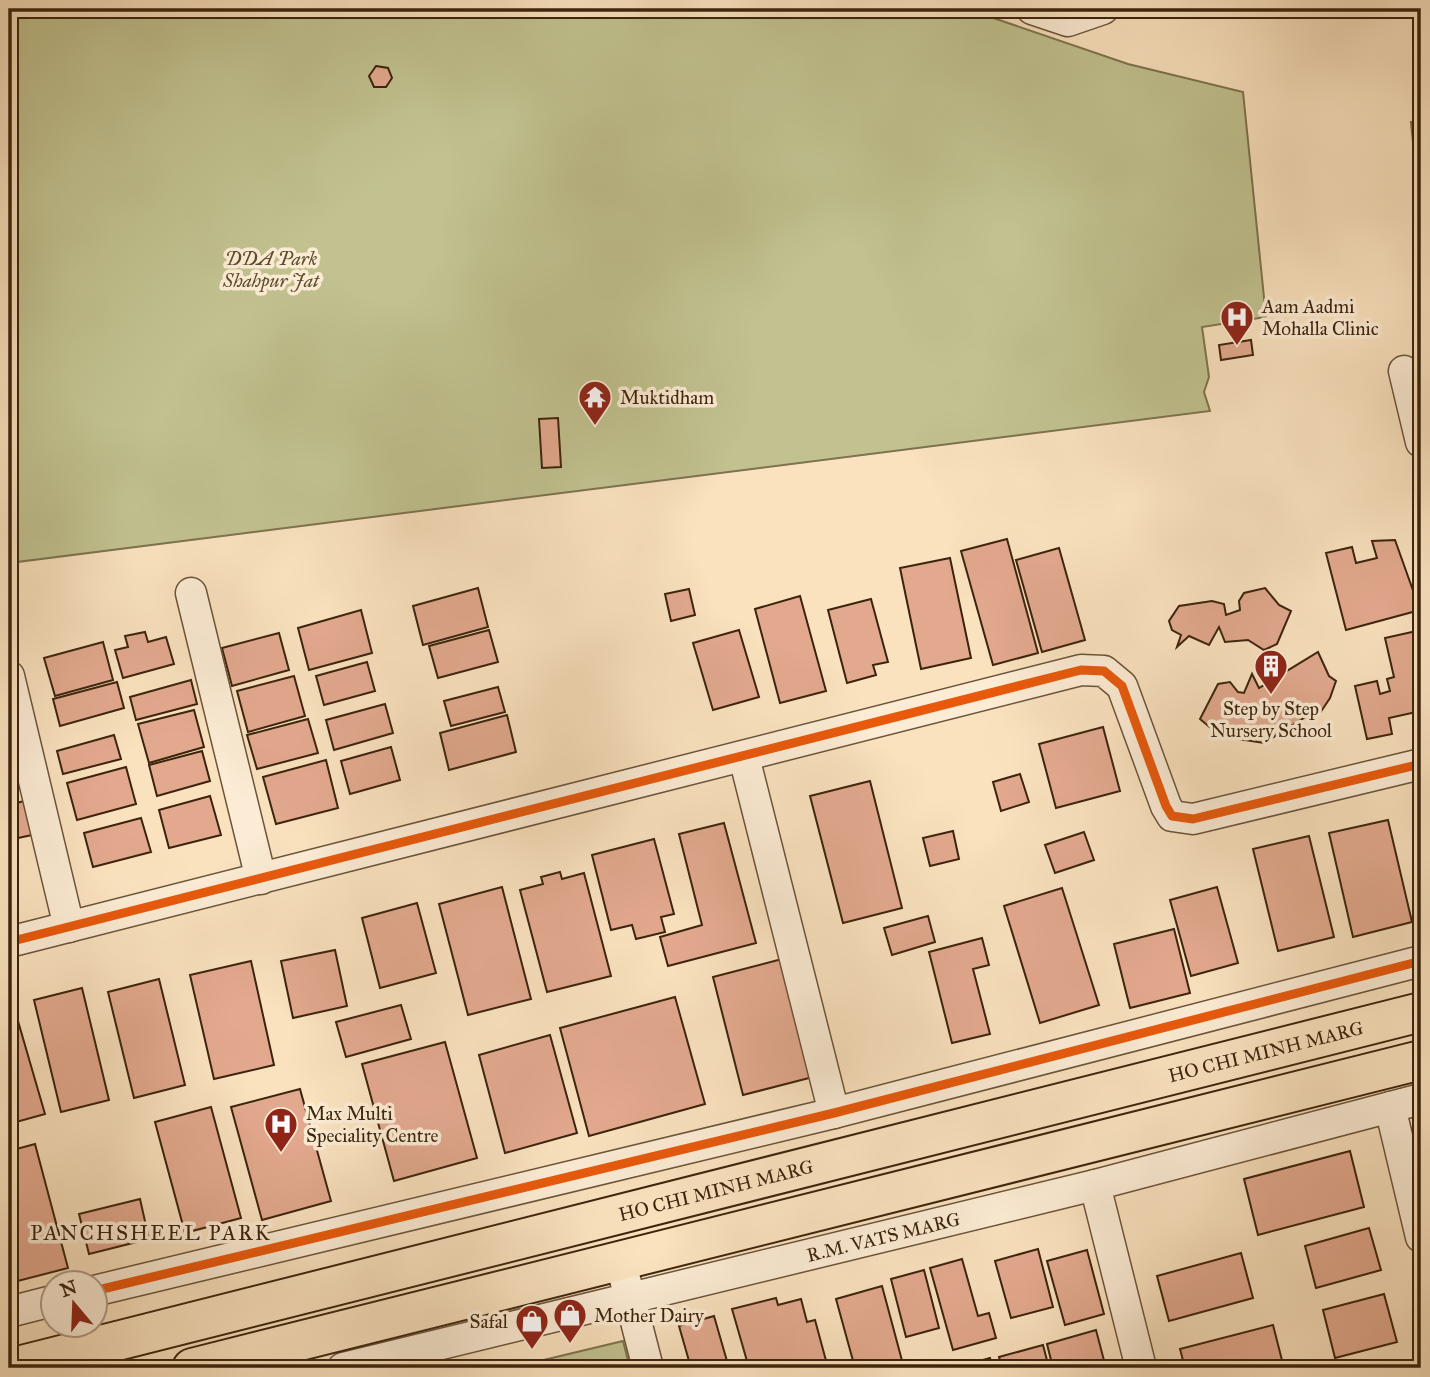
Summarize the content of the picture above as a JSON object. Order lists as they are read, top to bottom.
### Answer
{
  "streets": {
    "main road": ["HO CHI MINH MARG"],
    "street": ["R.M. VATS MARG"]
  },
  "districts": ["PANCHSHEEL PARK"],
  "parks": ["DDA Park Shahpur Jat"],
  "places": {
    "hospital": ["Aam Aadmi Mohalla Clinic", "Max Multi Speciality Centre"],
    "temple": ["Muktidham"],
    "building": ["Step by Step Nursery School"],
    "shop": ["Mother Dairy", "Safal"]
  },
  "north": "top"
}
